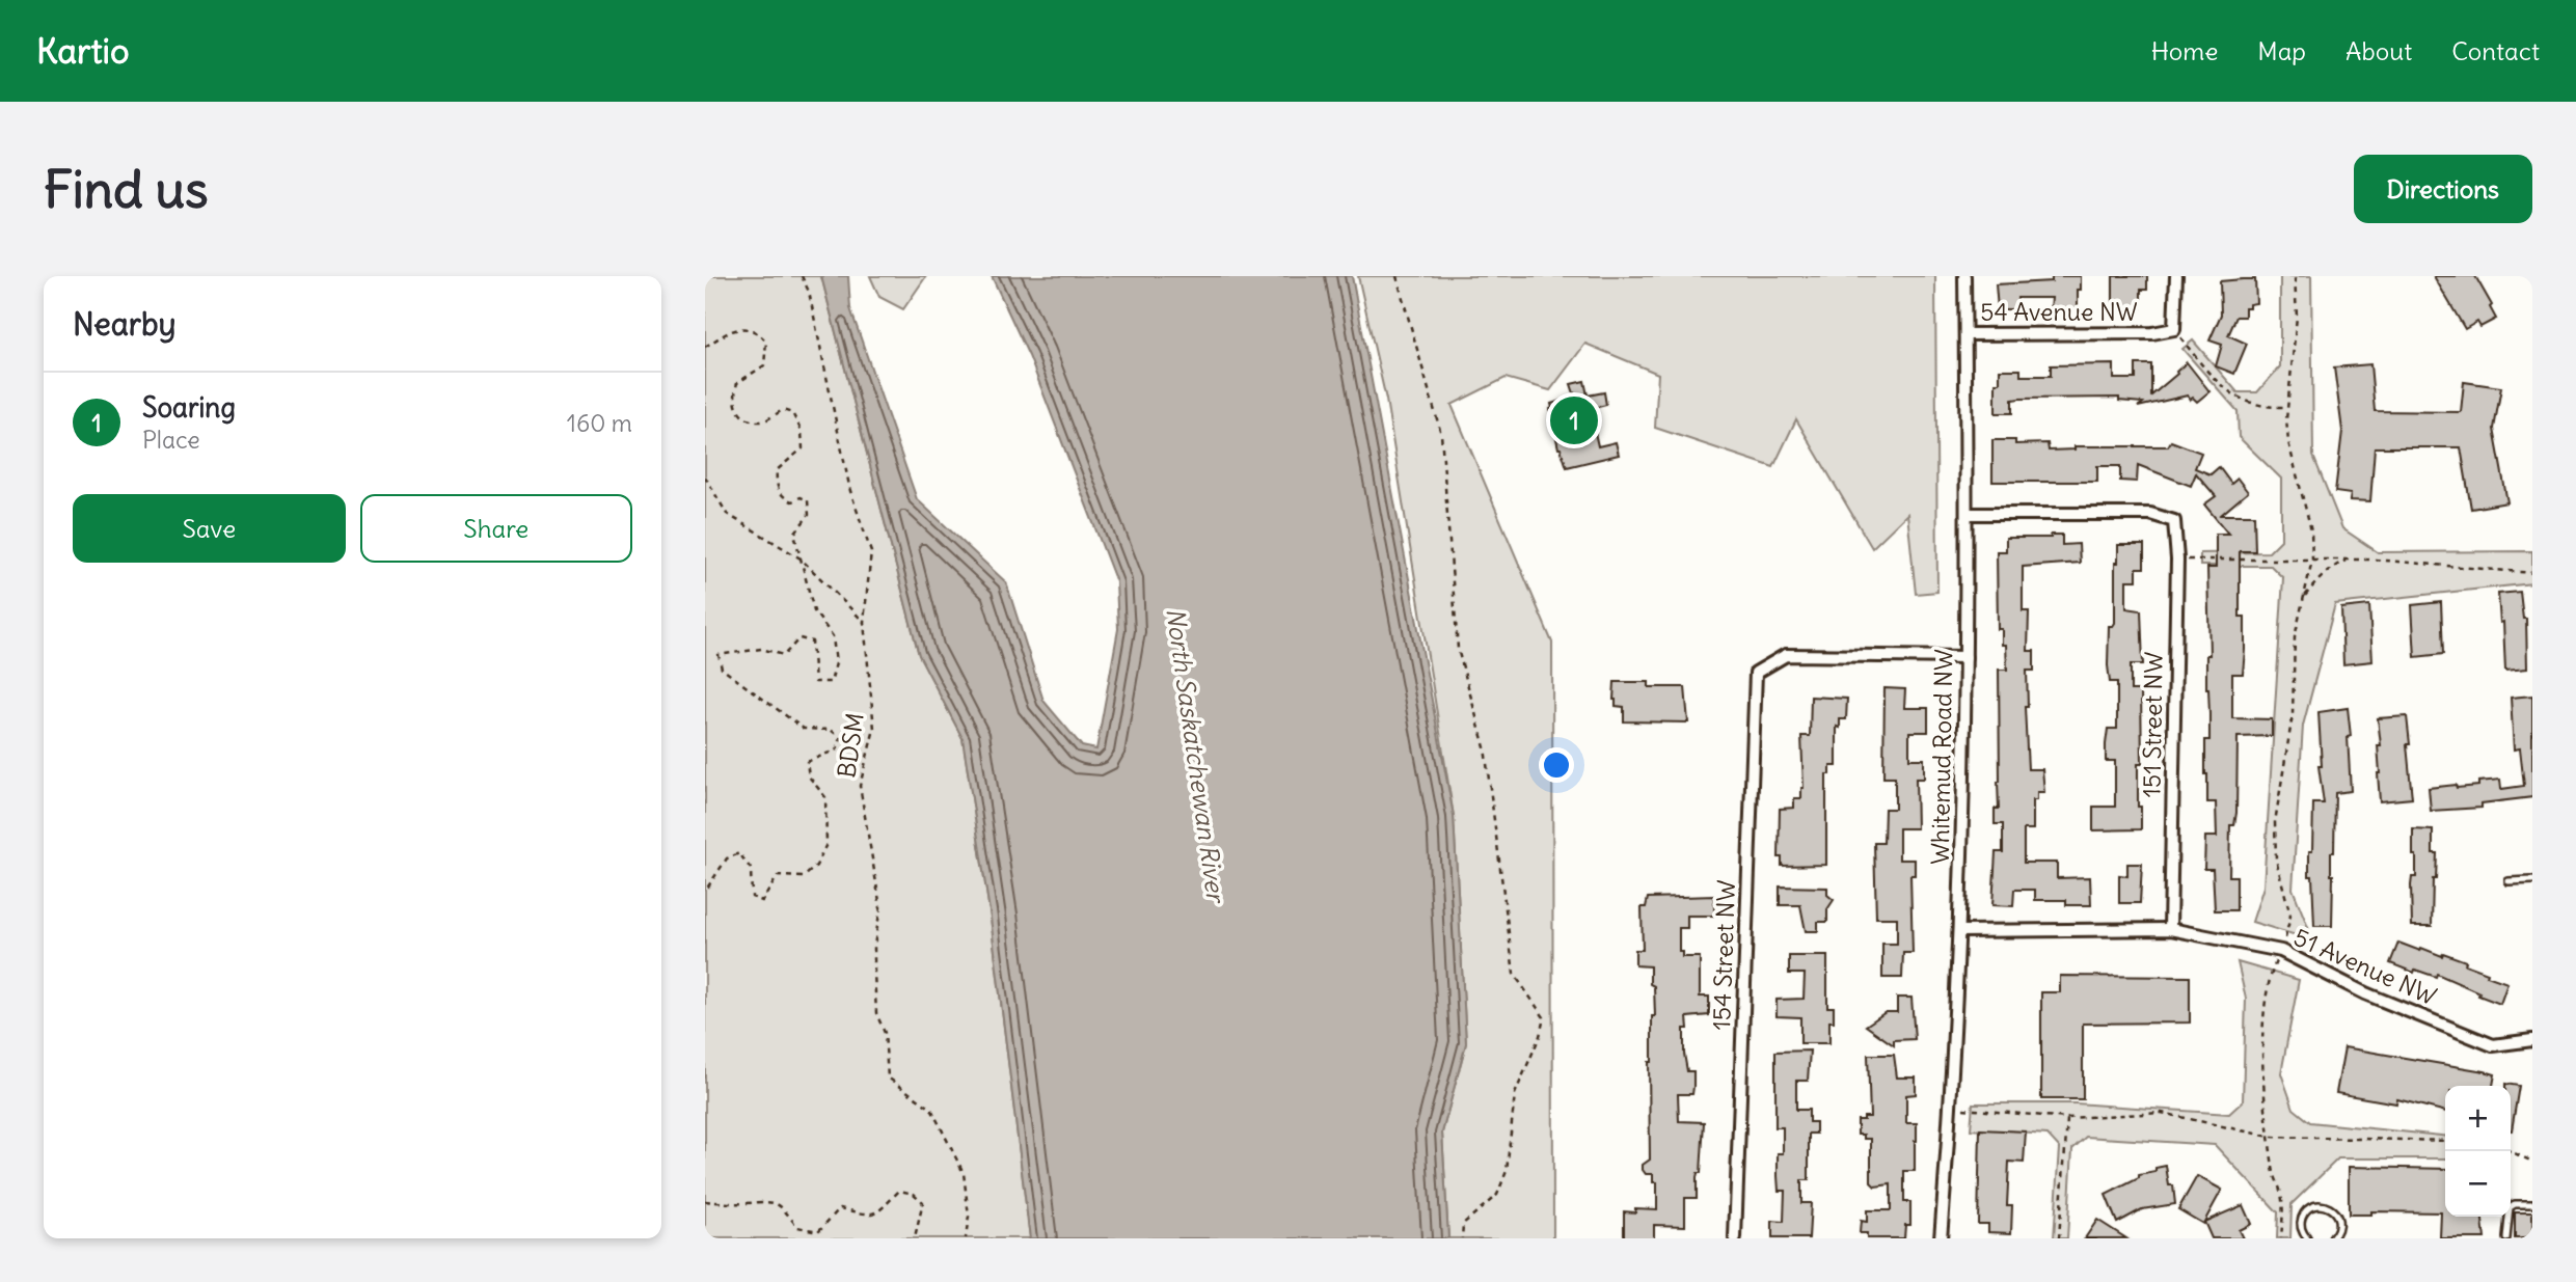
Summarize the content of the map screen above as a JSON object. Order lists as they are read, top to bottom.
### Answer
{
  "streets": {
    "street": [
      "54 Avenue NW",
      "151 Street NW",
      "Whitemud Road NW",
      "154 Street NW",
      "51 Avenue NW"
    ],
    "path": ["BDSM"]
  },
  "crossings": [
    ["54 Avenue NW", "Whitemud Road NW"],
    ["151 Street NW", "Whitemud Road NW"],
    ["151 Street NW", "51 Avenue NW"],
    ["Whitemud Road NW", "154 Street NW"],
    ["Whitemud Road NW", "51 Avenue NW"]
  ],
  "water": ["North Saskatchewan River"],
  "page": {
    "header": "Kartio",
    "nav": [
      "Home",
      "Map",
      "About",
      "Contact"
    ],
    "buttons": [
      "Directions",
      ["Save", "Share"]
    ],
    "title": "Find us",
    "heading": "Nearby",
    "list": [
      {
        "mark": "1",
        "name": "Soaring",
        "note": "Place",
        "value": "160 m"
      }
    ],
    "pins": "1",
    "map_buttons": ["+", "−"]
  }
}
